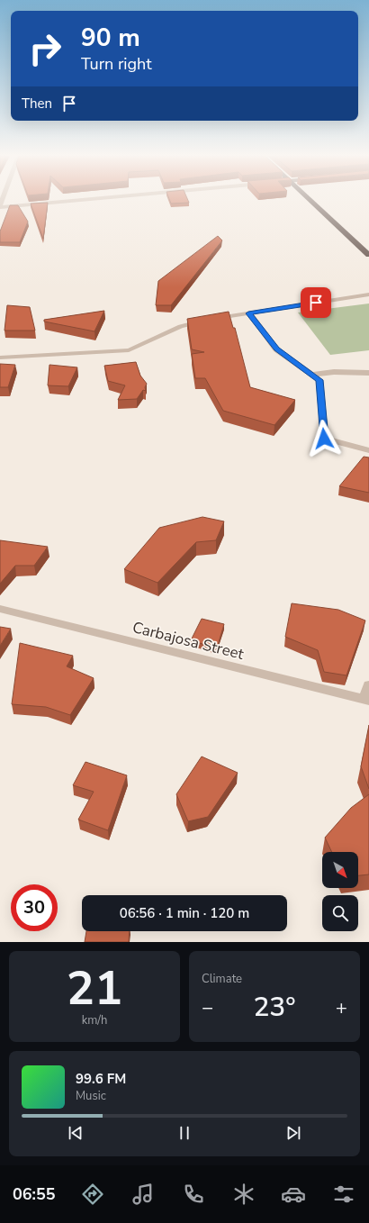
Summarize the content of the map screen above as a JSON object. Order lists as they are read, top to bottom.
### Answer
{
  "streets": {
    "street": ["Carbajosa Street"]
  },
  "north": "bottom right",
  "page": {
    "turn": ["90 m", "Turn right"],
    "then": "Then",
    "limit": "30",
    "trip": "06:56 · 1 min · 120 m",
    "tile": [
      ["21", "km/h"],
      "Climate"
    ],
    "heat": ["−", "23°", "+"],
    "song": ["99.6 FM", "Music"],
    "tabs": "06:55"
  }
}
